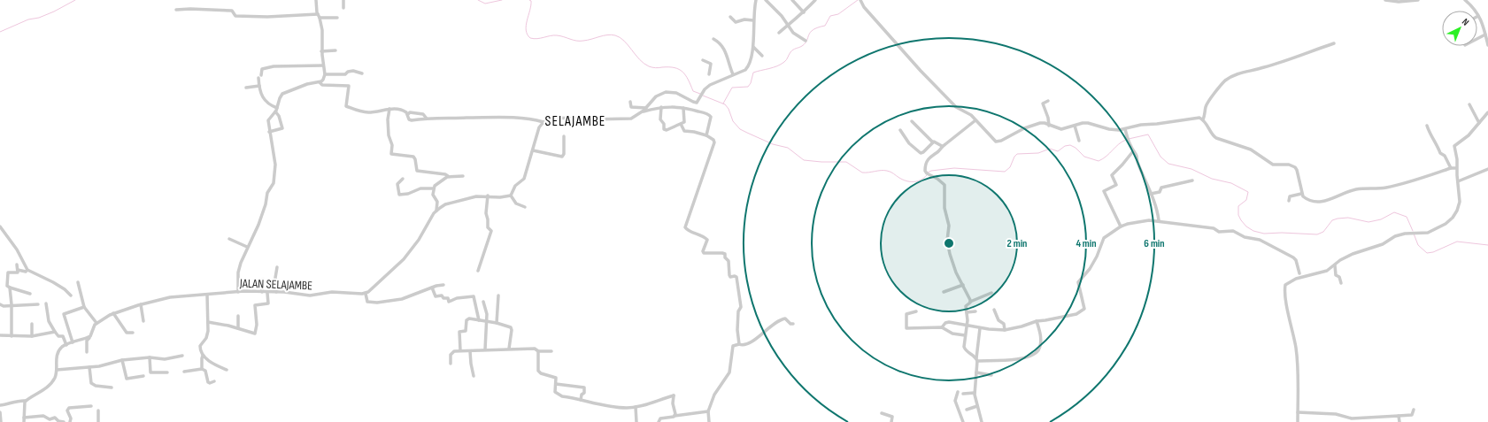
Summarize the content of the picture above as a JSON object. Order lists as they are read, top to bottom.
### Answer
{
  "streets": {
    "street": ["JALAN SELAJAMBE"]
  },
  "districts": ["SELAJAMBE"],
  "north": "top right",
  "rings": ["2 min", "4 min", "6 min"]
}
